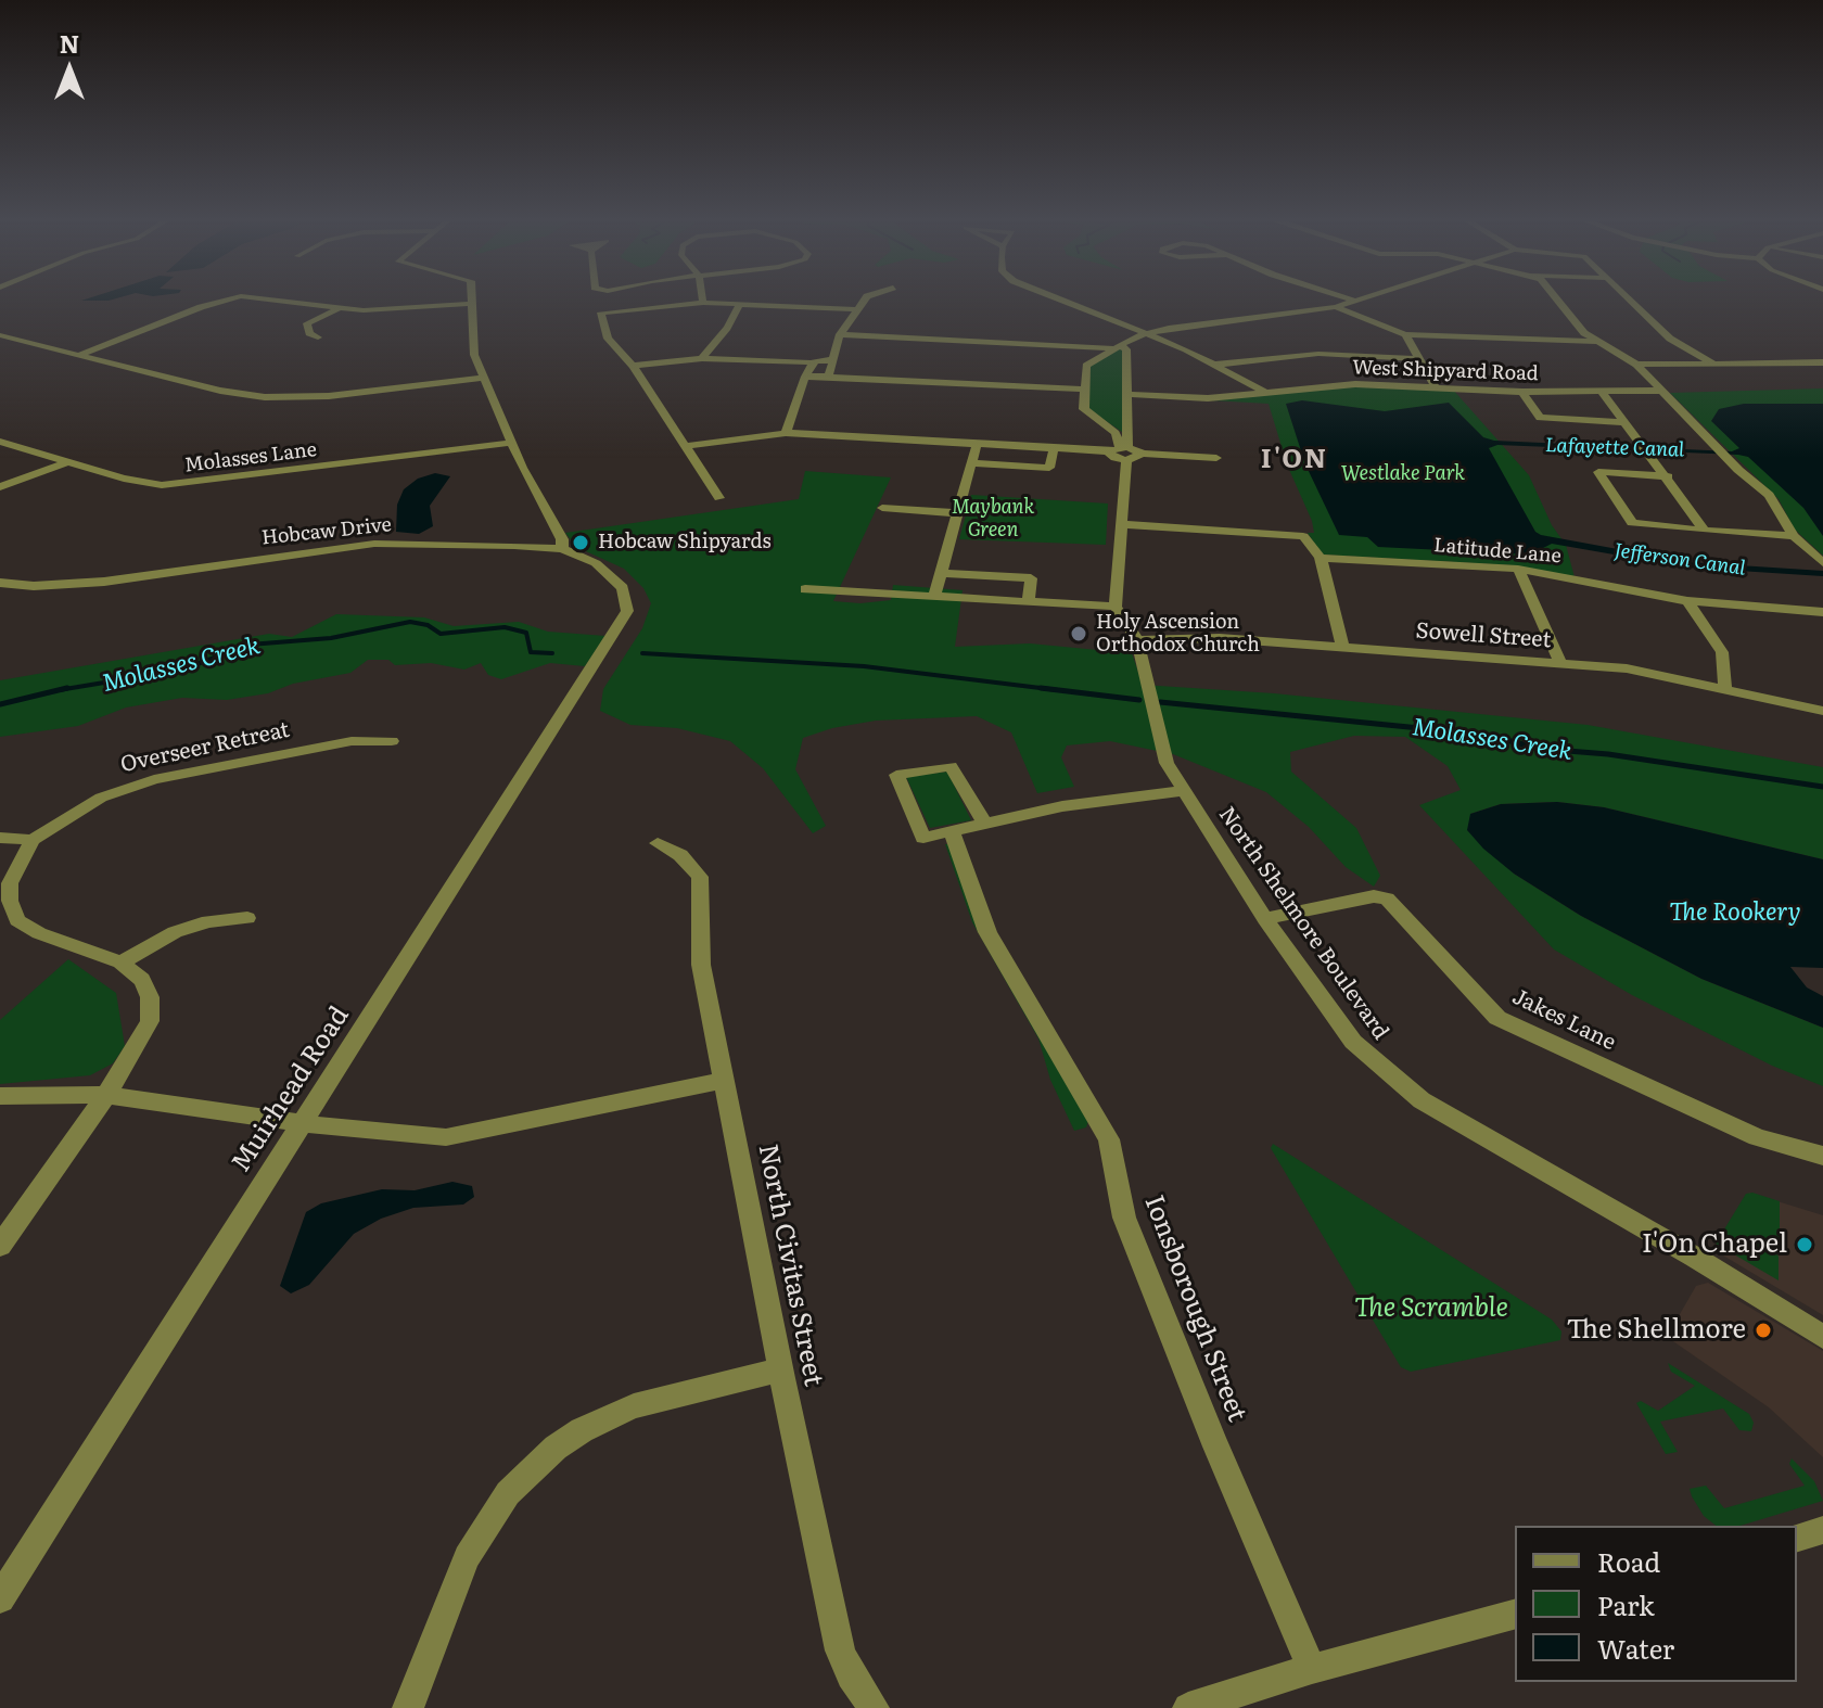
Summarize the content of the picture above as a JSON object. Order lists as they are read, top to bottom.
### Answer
{
  "streets": {
    "street": [
      "West Shipyard Road",
      "Molasses Lane",
      "Hobcaw Drive",
      "Latitude Lane",
      "Sowell Street",
      "Overseer Retreat",
      "North Shelmore Boulevard",
      "Jakes Lane",
      "Muirhead Road",
      "North Civitas Street",
      "Ionsborough Street"
    ]
  },
  "crossings": [
    ["Hobcaw Drive", "Muirhead Road"],
    ["Sowell Street", "North Shelmore Boulevard"],
    ["North Shelmore Boulevard", "Jakes Lane"]
  ],
  "districts": ["I'ON"],
  "water": [
    "Lafayette Canal",
    "Jefferson Canal",
    "Molasses Creek",
    "The Rookery"
  ],
  "parks": ["Westlake Park", "Maybank Green", "The Scramble"],
  "places": [
    "Hobcaw Shipyards",
    "Holy Ascension Orthodox Church",
    "I'On Chapel",
    "The Shellmore"
  ],
  "legend": ["Road", "Park", "Water"],
  "north": "top"
}
